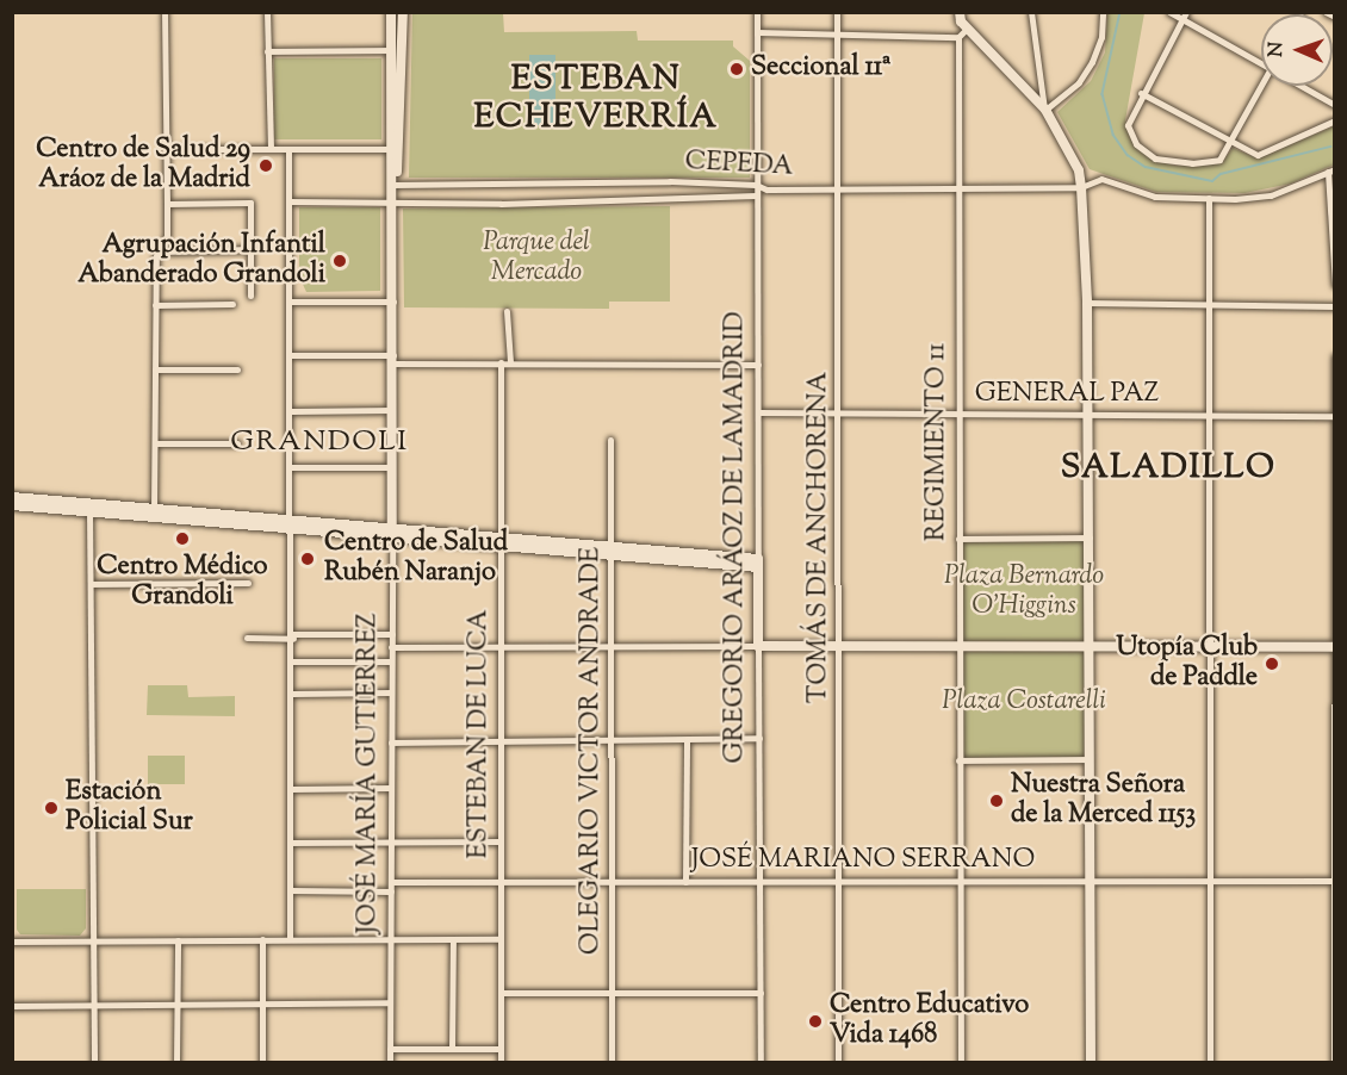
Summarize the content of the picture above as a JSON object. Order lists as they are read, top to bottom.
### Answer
{
  "streets": {
    "street": [
      "CEPEDA",
      "GENERAL PAZ",
      "REGIMIENTO 11",
      "GREGORIO ARÁOZ DE LAMADRID",
      "TOMÁS DE ANCHORENA",
      "ESTEBAN DE LUCA",
      "OLEGARIO VICTOR ANDRADE",
      "JOSÉ MARÍA GUTIERREZ",
      "JOSÉ MARIANO SERRANO"
    ]
  },
  "crossings": [
    ["CEPEDA", "REGIMIENTO 11"],
    ["CEPEDA", "GREGORIO ARÁOZ DE LAMADRID"],
    ["CEPEDA", "TOMÁS DE ANCHORENA"],
    ["CEPEDA", "JOSÉ MARÍA GUTIERREZ"],
    ["GENERAL PAZ", "REGIMIENTO 11"],
    ["GENERAL PAZ", "GREGORIO ARÁOZ DE LAMADRID"],
    ["GENERAL PAZ", "TOMÁS DE ANCHORENA"],
    ["REGIMIENTO 11", "JOSÉ MARIANO SERRANO"],
    ["GREGORIO ARÁOZ DE LAMADRID", "JOSÉ MARIANO SERRANO"],
    ["TOMÁS DE ANCHORENA", "JOSÉ MARIANO SERRANO"],
    ["ESTEBAN DE LUCA", "JOSÉ MARIANO SERRANO"],
    ["OLEGARIO VICTOR ANDRADE", "JOSÉ MARIANO SERRANO"],
    ["JOSÉ MARÍA GUTIERREZ", "JOSÉ MARIANO SERRANO"]
  ],
  "districts": ["ESTEBAN ECHEVERRÍA", "GRANDOLI", "SALADILLO"],
  "parks": ["Parque del Mercado", "Plaza Bernardo O'Higgins", "Plaza Costarelli"],
  "places": [
    "Seccional 11ª",
    "Centro de Salud 29 Aráoz de la Madrid",
    "Agrupación Infantil Abanderado Grandoli",
    "Centro Médico Grandoli",
    "Centro de Salud Rubén Naranjo",
    "Utopía Club de Paddle",
    "Nuestra Señora de la Merced 1153",
    "Estación Policial Sur",
    "Centro Educativo Vida 1468"
  ],
  "north": "left"
}
